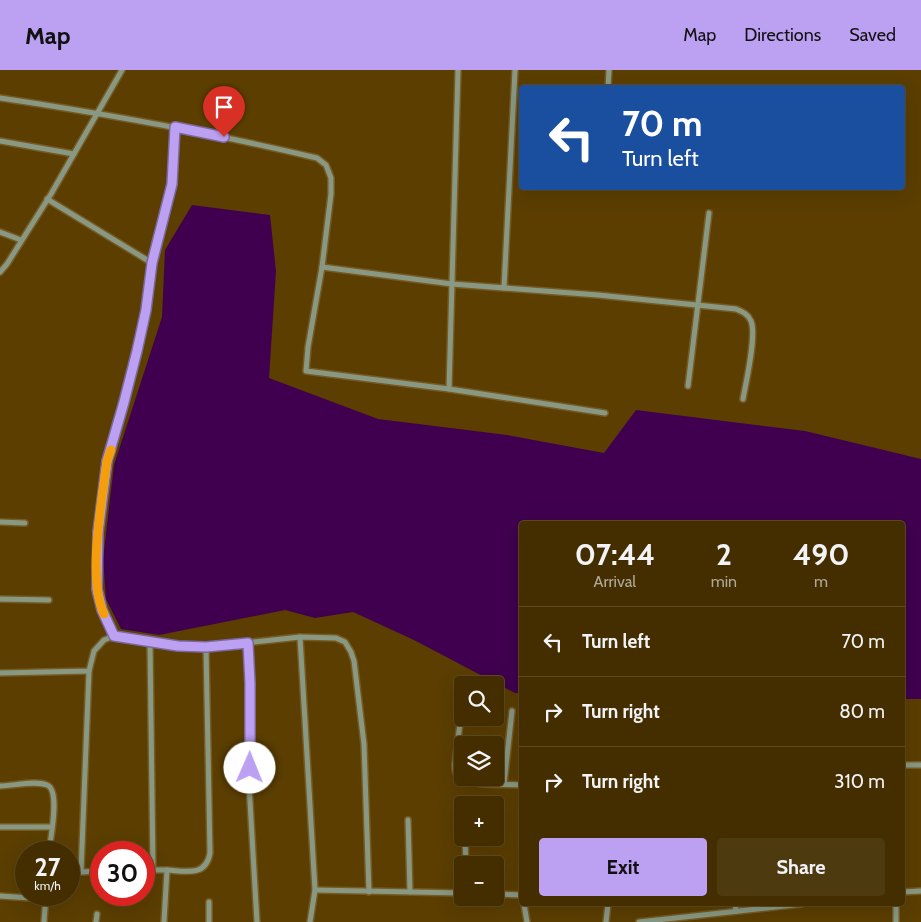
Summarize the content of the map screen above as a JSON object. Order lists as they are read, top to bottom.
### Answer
{
  "page": {
    "header": "Map",
    "nav": ["Map", "Directions", "Saved"],
    "turn": ["70 m", "Turn left"],
    "eta": [
      "07:44",
      "Arrival",
      "2",
      "min",
      "490",
      "m"
    ],
    "list": [
      {
        "name": "Turn left",
        "value": "70 m"
      },
      {
        "name": "Turn right",
        "value": "80 m"
      },
      {
        "name": "Turn right",
        "value": "310 m"
      }
    ],
    "map_buttons": ["+", "−"],
    "buttons": ["Exit", "Share"],
    "speed": "27 km/h",
    "limit": "30"
  }
}
